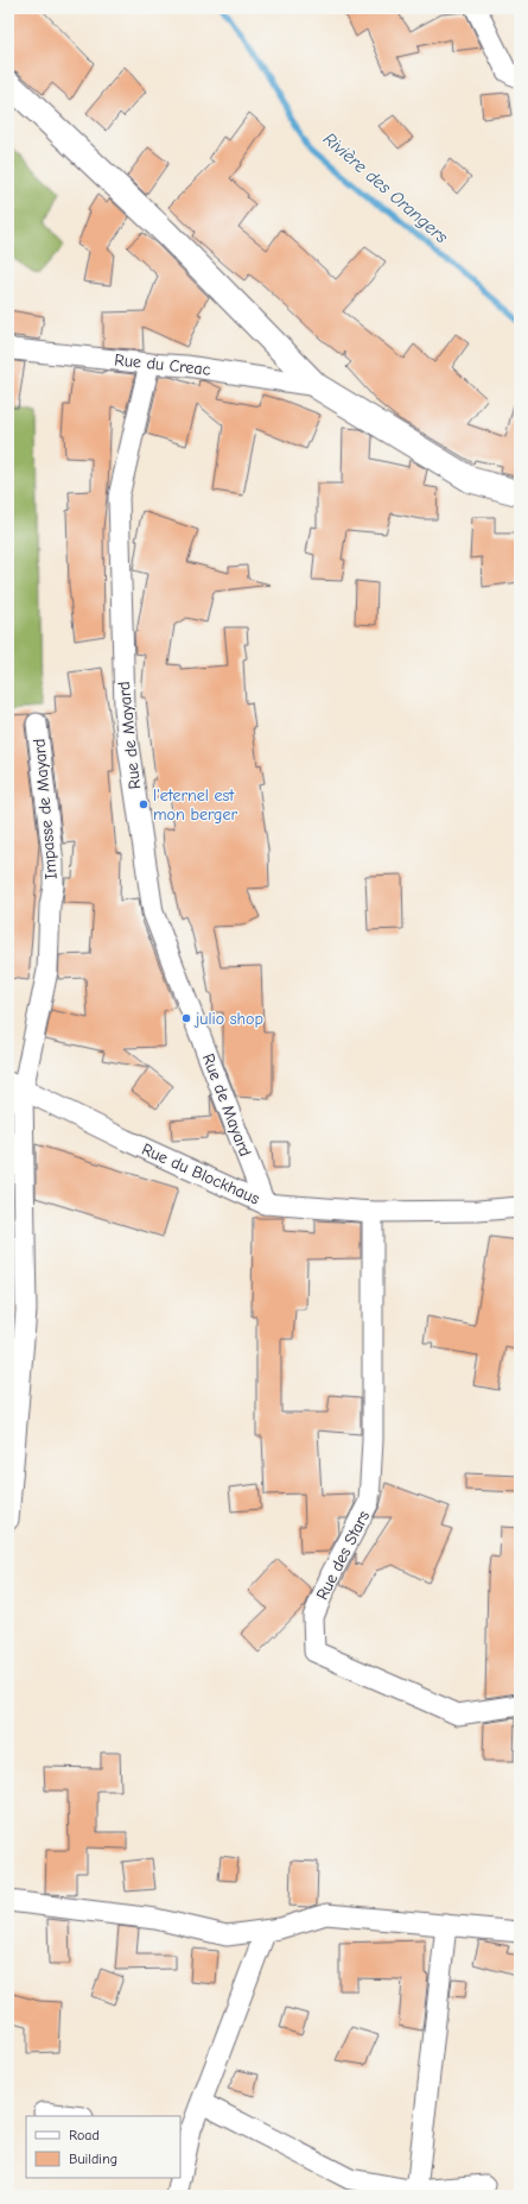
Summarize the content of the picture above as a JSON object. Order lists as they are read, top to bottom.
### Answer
{
  "streets": {
    "street": [
      "Rue du Creac",
      "Rue de Mayard",
      "Impasse de Mayard",
      "Rue du Blockhaus",
      "Rue des Stars"
    ]
  },
  "crossings": [
    ["Rue du Creac", "Rue de Mayard"],
    ["Rue de Mayard", "Rue du Blockhaus"],
    ["Impasse de Mayard", "Rue du Blockhaus"],
    ["Rue du Blockhaus", "Rue des Stars"]
  ],
  "water": ["Rivière des Orangers"],
  "places": ["l'eternel est mon berger", "julio shop"],
  "legend": ["Road", "Building"]
}
